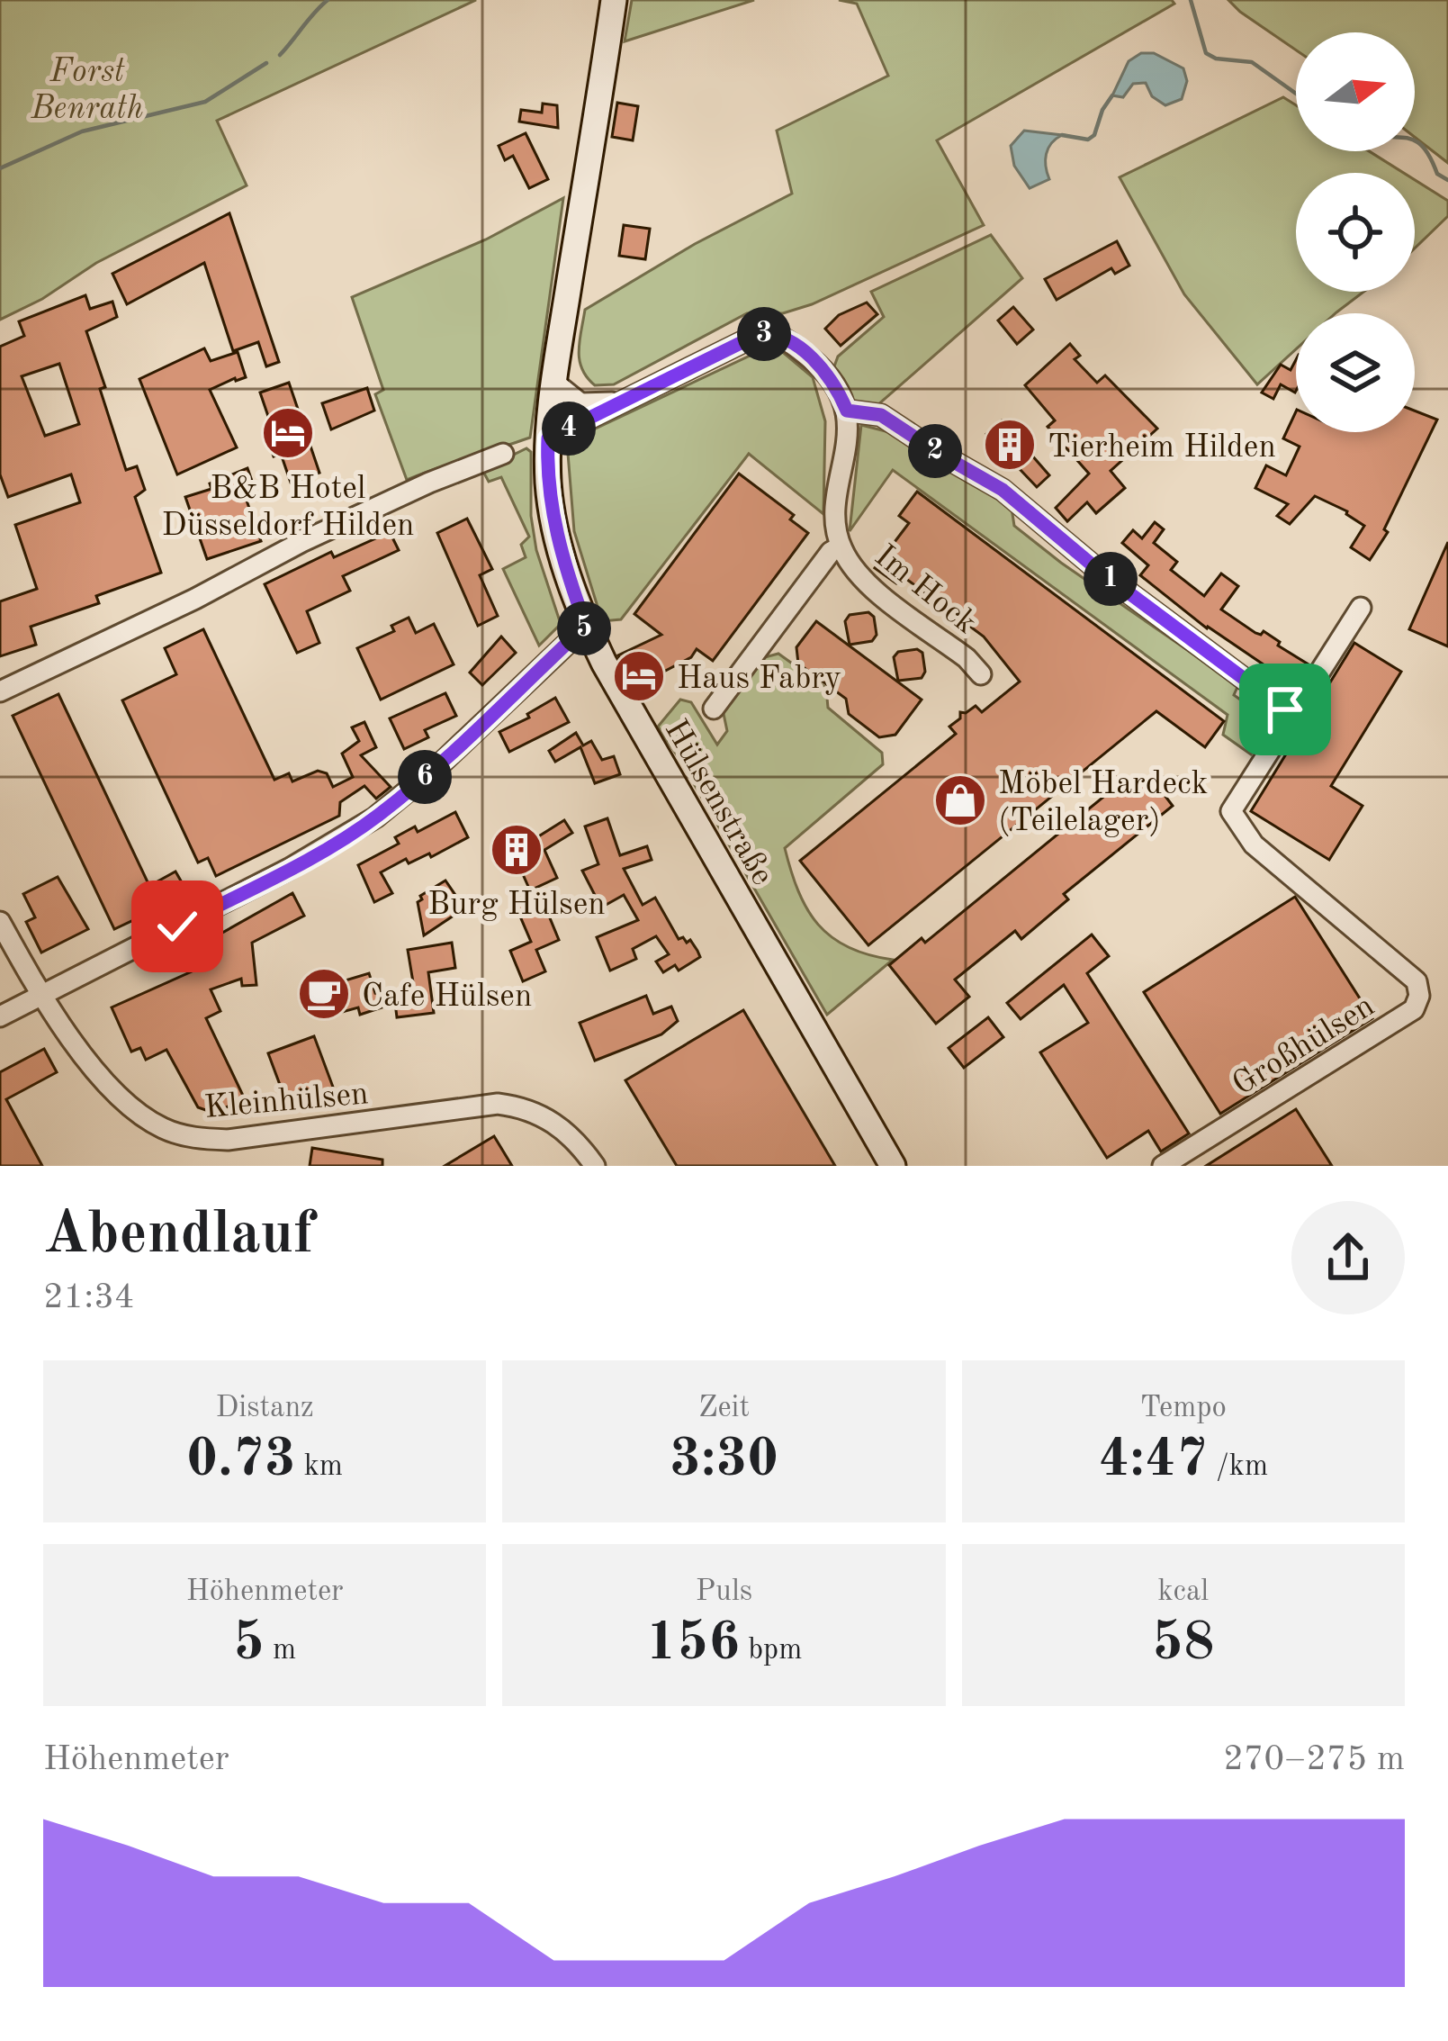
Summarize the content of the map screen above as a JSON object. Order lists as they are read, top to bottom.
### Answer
{
  "streets": {
    "main road": ["Hülsenstraße"],
    "street": ["Im Hock", "Großhülsen", "Kleinhülsen"]
  },
  "parks": ["Forst Benrath"],
  "places": {
    "hotel": ["B&B Hotel Düsseldorf Hilden", "Haus Fabry"],
    "building": ["Tierheim Hilden", "Burg Hülsen"],
    "shop": ["Möbel Hardeck (Teilelager)"],
    "cafe": ["Cafe Hülsen"]
  },
  "north": "right",
  "page": {
    "pins": [
      "3",
      "4",
      "2",
      "1",
      "5",
      "6"
    ],
    "heading": ["Abendlauf", "21:34"],
    "stats": [
      ["Distanz", "0.73 km"],
      ["Zeit", "3:30"],
      ["Tempo", "4:47 /km"],
      ["Höhenmeter", "5 m"],
      ["Puls", "156 bpm"],
      ["kcal", "58"]
    ],
    "chart": ["Höhenmeter", "270–275 m"]
  }
}
